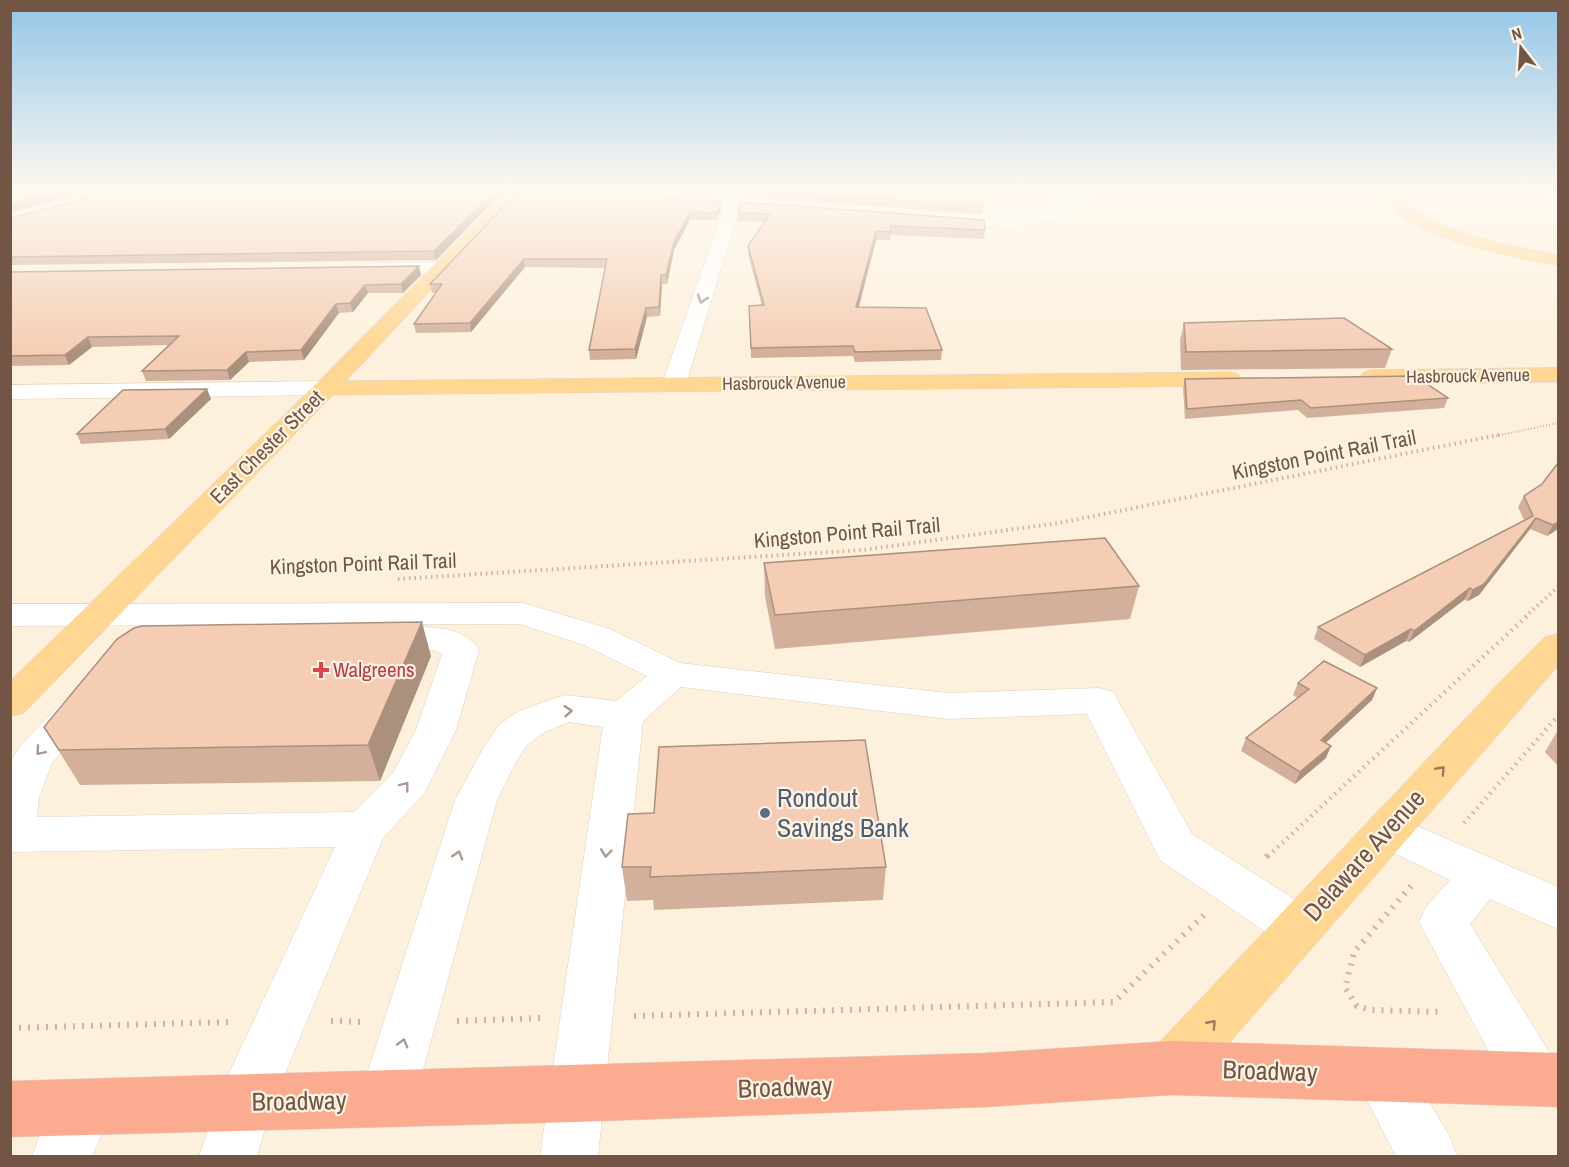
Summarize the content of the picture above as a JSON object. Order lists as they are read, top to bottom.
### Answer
{
  "streets": {
    "highway": ["Broadway"],
    "main road": ["Hasbrouck Avenue", "East Chester Street", "Delaware Avenue"],
    "path": ["Kingston Point Rail Trail"]
  },
  "crossings": [
    ["Hasbrouck Avenue", "East Chester Street"],
    ["Delaware Avenue", "Broadway"]
  ],
  "one_way": ["Delaware Avenue"],
  "places": {
    "health": ["Walgreens"],
    "other": ["Rondout Savings Bank"]
  },
  "north": "top"
}
